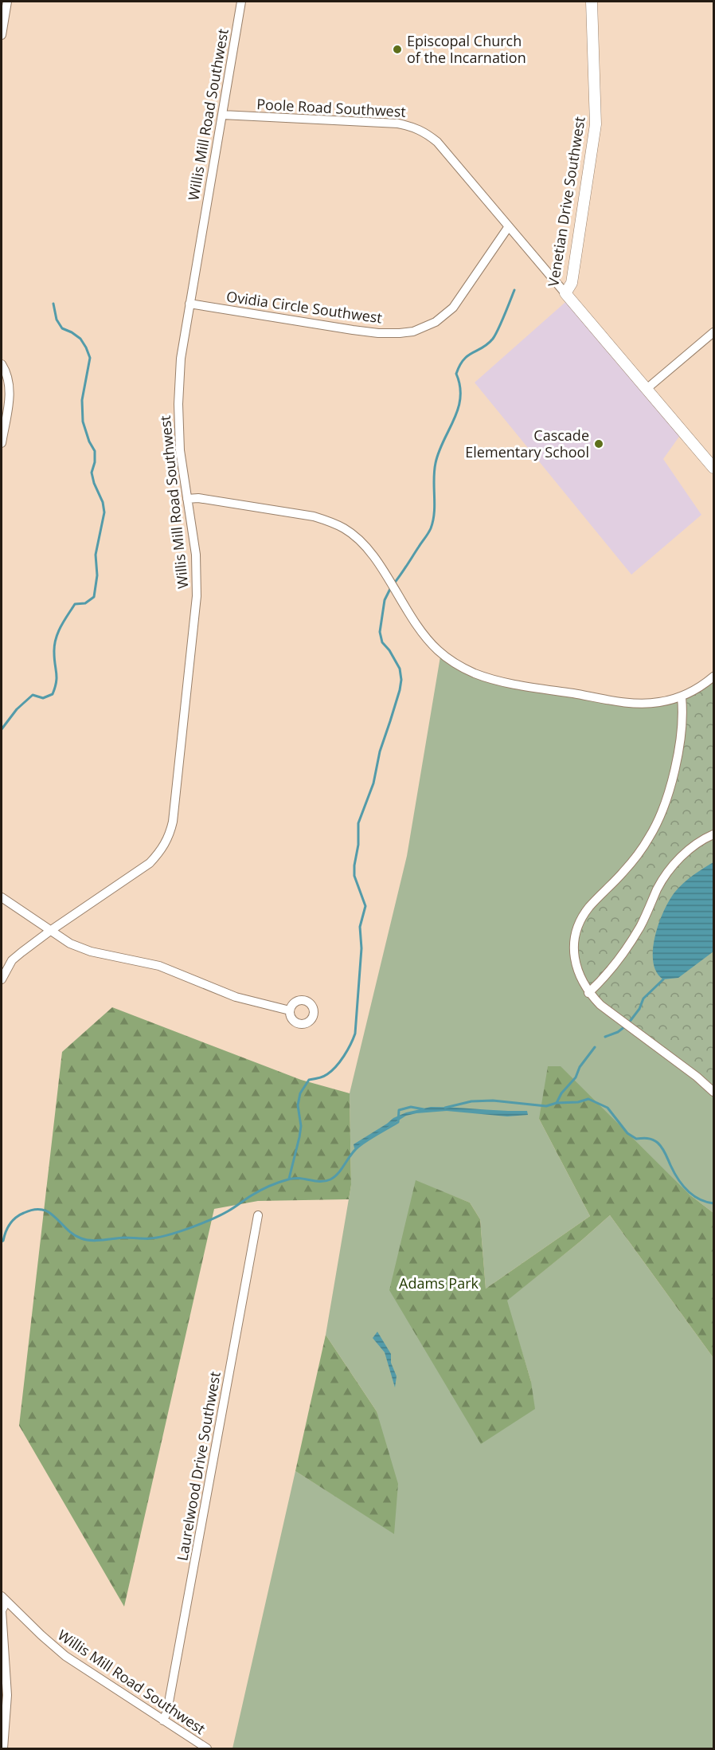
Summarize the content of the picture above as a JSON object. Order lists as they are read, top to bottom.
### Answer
{
  "streets": {
    "street": [
      "Poole Road Southwest",
      "Willis Mill Road Southwest",
      "Venetian Drive Southwest",
      "Ovidia Circle Southwest",
      "Laurelwood Drive Southwest"
    ]
  },
  "crossings": [
    ["Poole Road Southwest", "Willis Mill Road Southwest"],
    ["Poole Road Southwest", "Venetian Drive Southwest"],
    ["Poole Road Southwest", "Ovidia Circle Southwest"],
    ["Willis Mill Road Southwest", "Ovidia Circle Southwest"],
    ["Willis Mill Road Southwest", "Laurelwood Drive Southwest"]
  ],
  "parks": ["Adams Park"],
  "places": ["Episcopal Church of the Incarnation", "Cascade Elementary School"]
}
